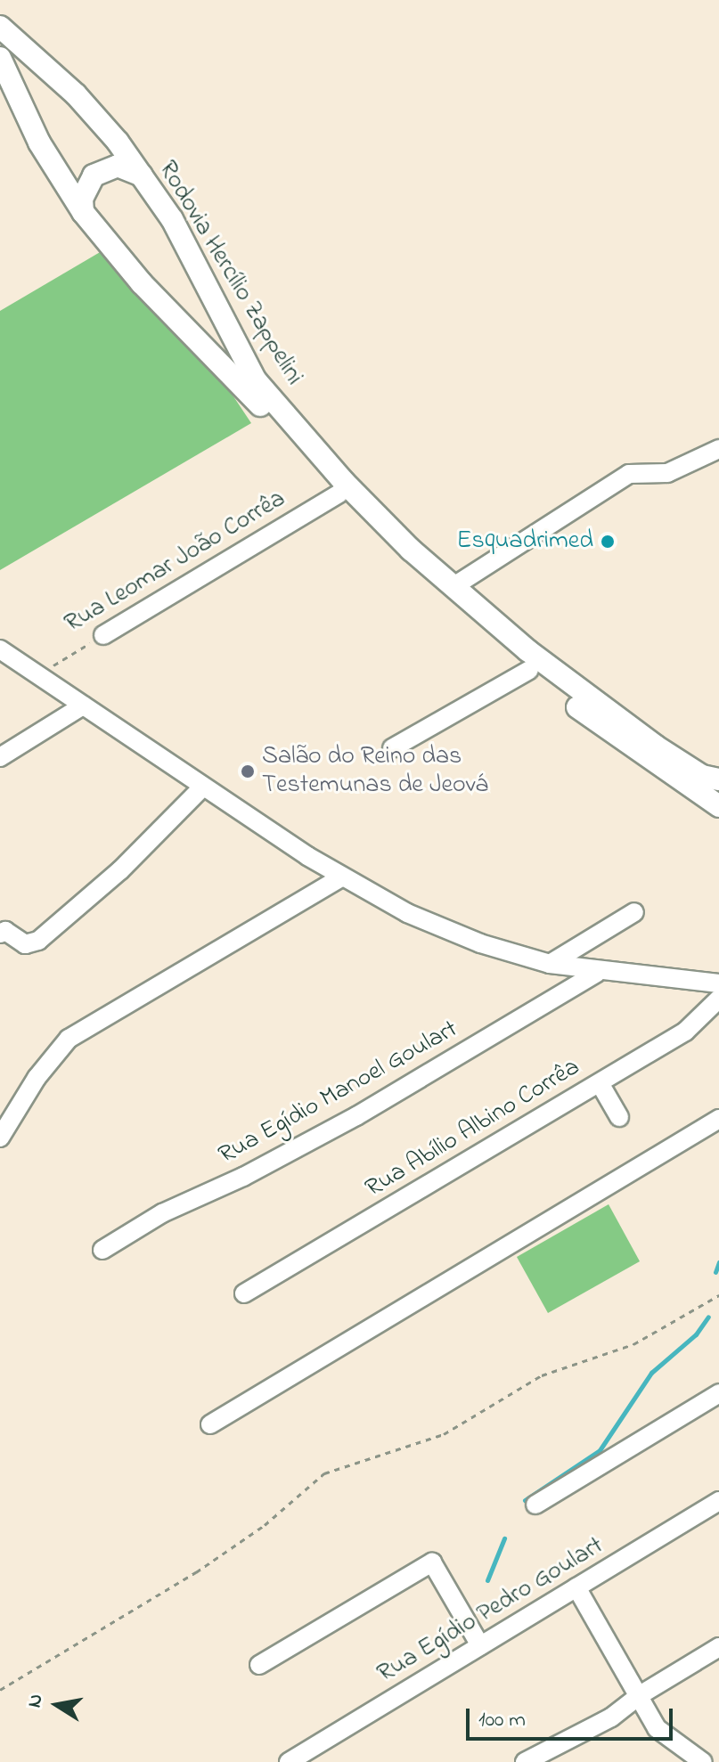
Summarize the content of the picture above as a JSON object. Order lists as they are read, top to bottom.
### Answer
{
  "streets": {
    "main road": ["Rodovia Hercílio Zappelini"],
    "street": [
      "Rua Leomar João Corrêa",
      "Rua Egídio Manoel Goulart",
      "Rua Abílio Albino Corrêa",
      "Rua Egídio Pedro Goulart"
    ]
  },
  "crossings": [
    ["Rodovia Hercílio Zappelini", "Rua Leomar João Corrêa"]
  ],
  "places": ["Esquadrimed", "Salão do Reino das Testemunas de Jeová"],
  "scale_bar": "100 m",
  "north": "left"
}
